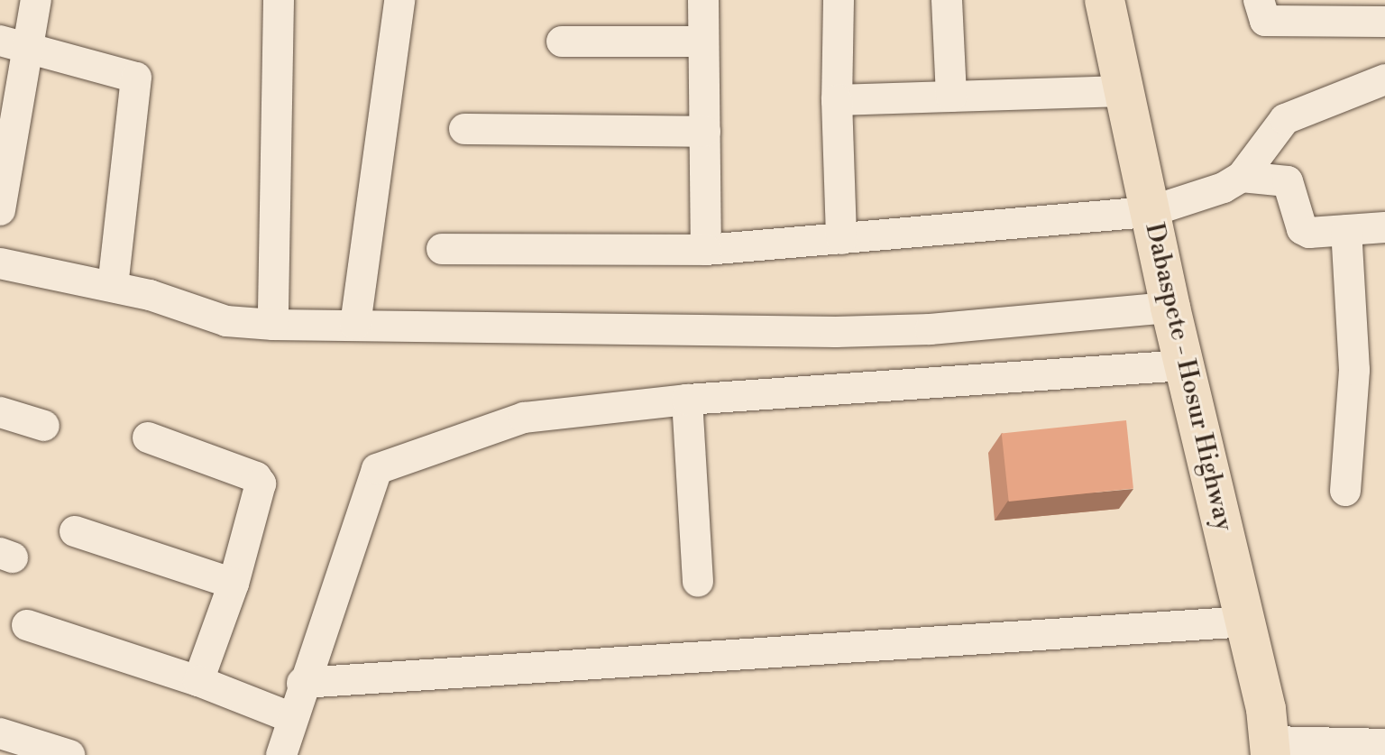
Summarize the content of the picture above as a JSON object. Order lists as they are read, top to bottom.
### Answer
{
  "streets": {
    "highway": ["Dabaspete - Hosur Highway"]
  }
}
